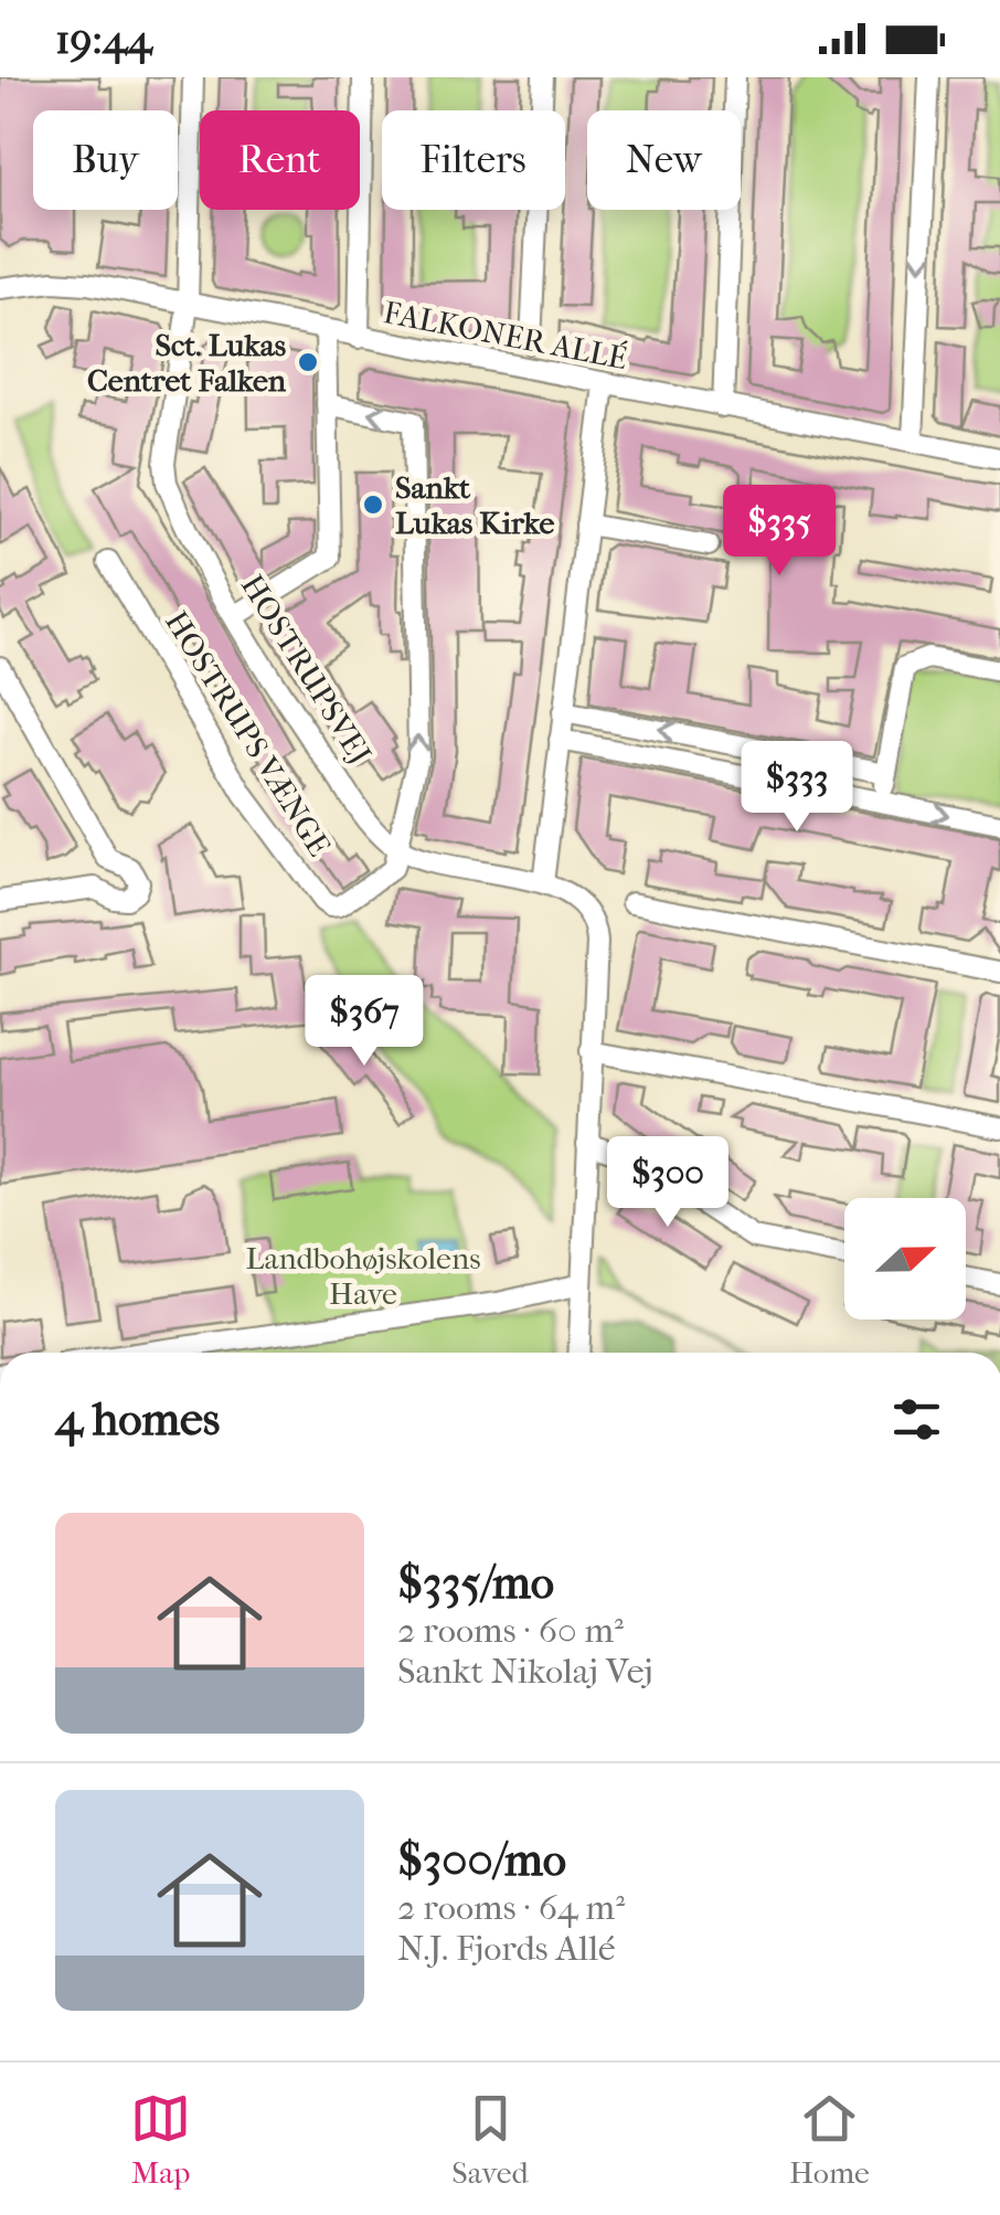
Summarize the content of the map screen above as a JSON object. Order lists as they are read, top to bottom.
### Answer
{
  "streets": {
    "street": ["FALKONER ALLÉ", "HOSTRUPSVEJ", "HOSTRUPS VÆNGE"]
  },
  "crossings": [
    ["FALKONER ALLÉ", "HOSTRUPSVEJ"],
    ["HOSTRUPSVEJ", "HOSTRUPS VÆNGE"]
  ],
  "parks": ["Landbohøjskolens Have"],
  "places": ["Sct. Lukas Centret Falken", "Sankt Lukas Kirke"],
  "north": "right",
  "page": {
    "status": "19:44",
    "chip": [
      "Buy",
      "Rent",
      "Filters",
      "New"
    ],
    "price": [
      "$335",
      "$333",
      "$367",
      "$300"
    ],
    "heading": "4 homes",
    "list": [
      {
        "name": "$335/mo",
        "note": "2 rooms · 60 m² · Sankt Nikolaj Vej"
      },
      {
        "name": "$300/mo",
        "note": "2 rooms · 64 m² · N.J. Fjords Allé"
      }
    ],
    "tabs": ["Map", "Saved", "Home"]
  }
}
